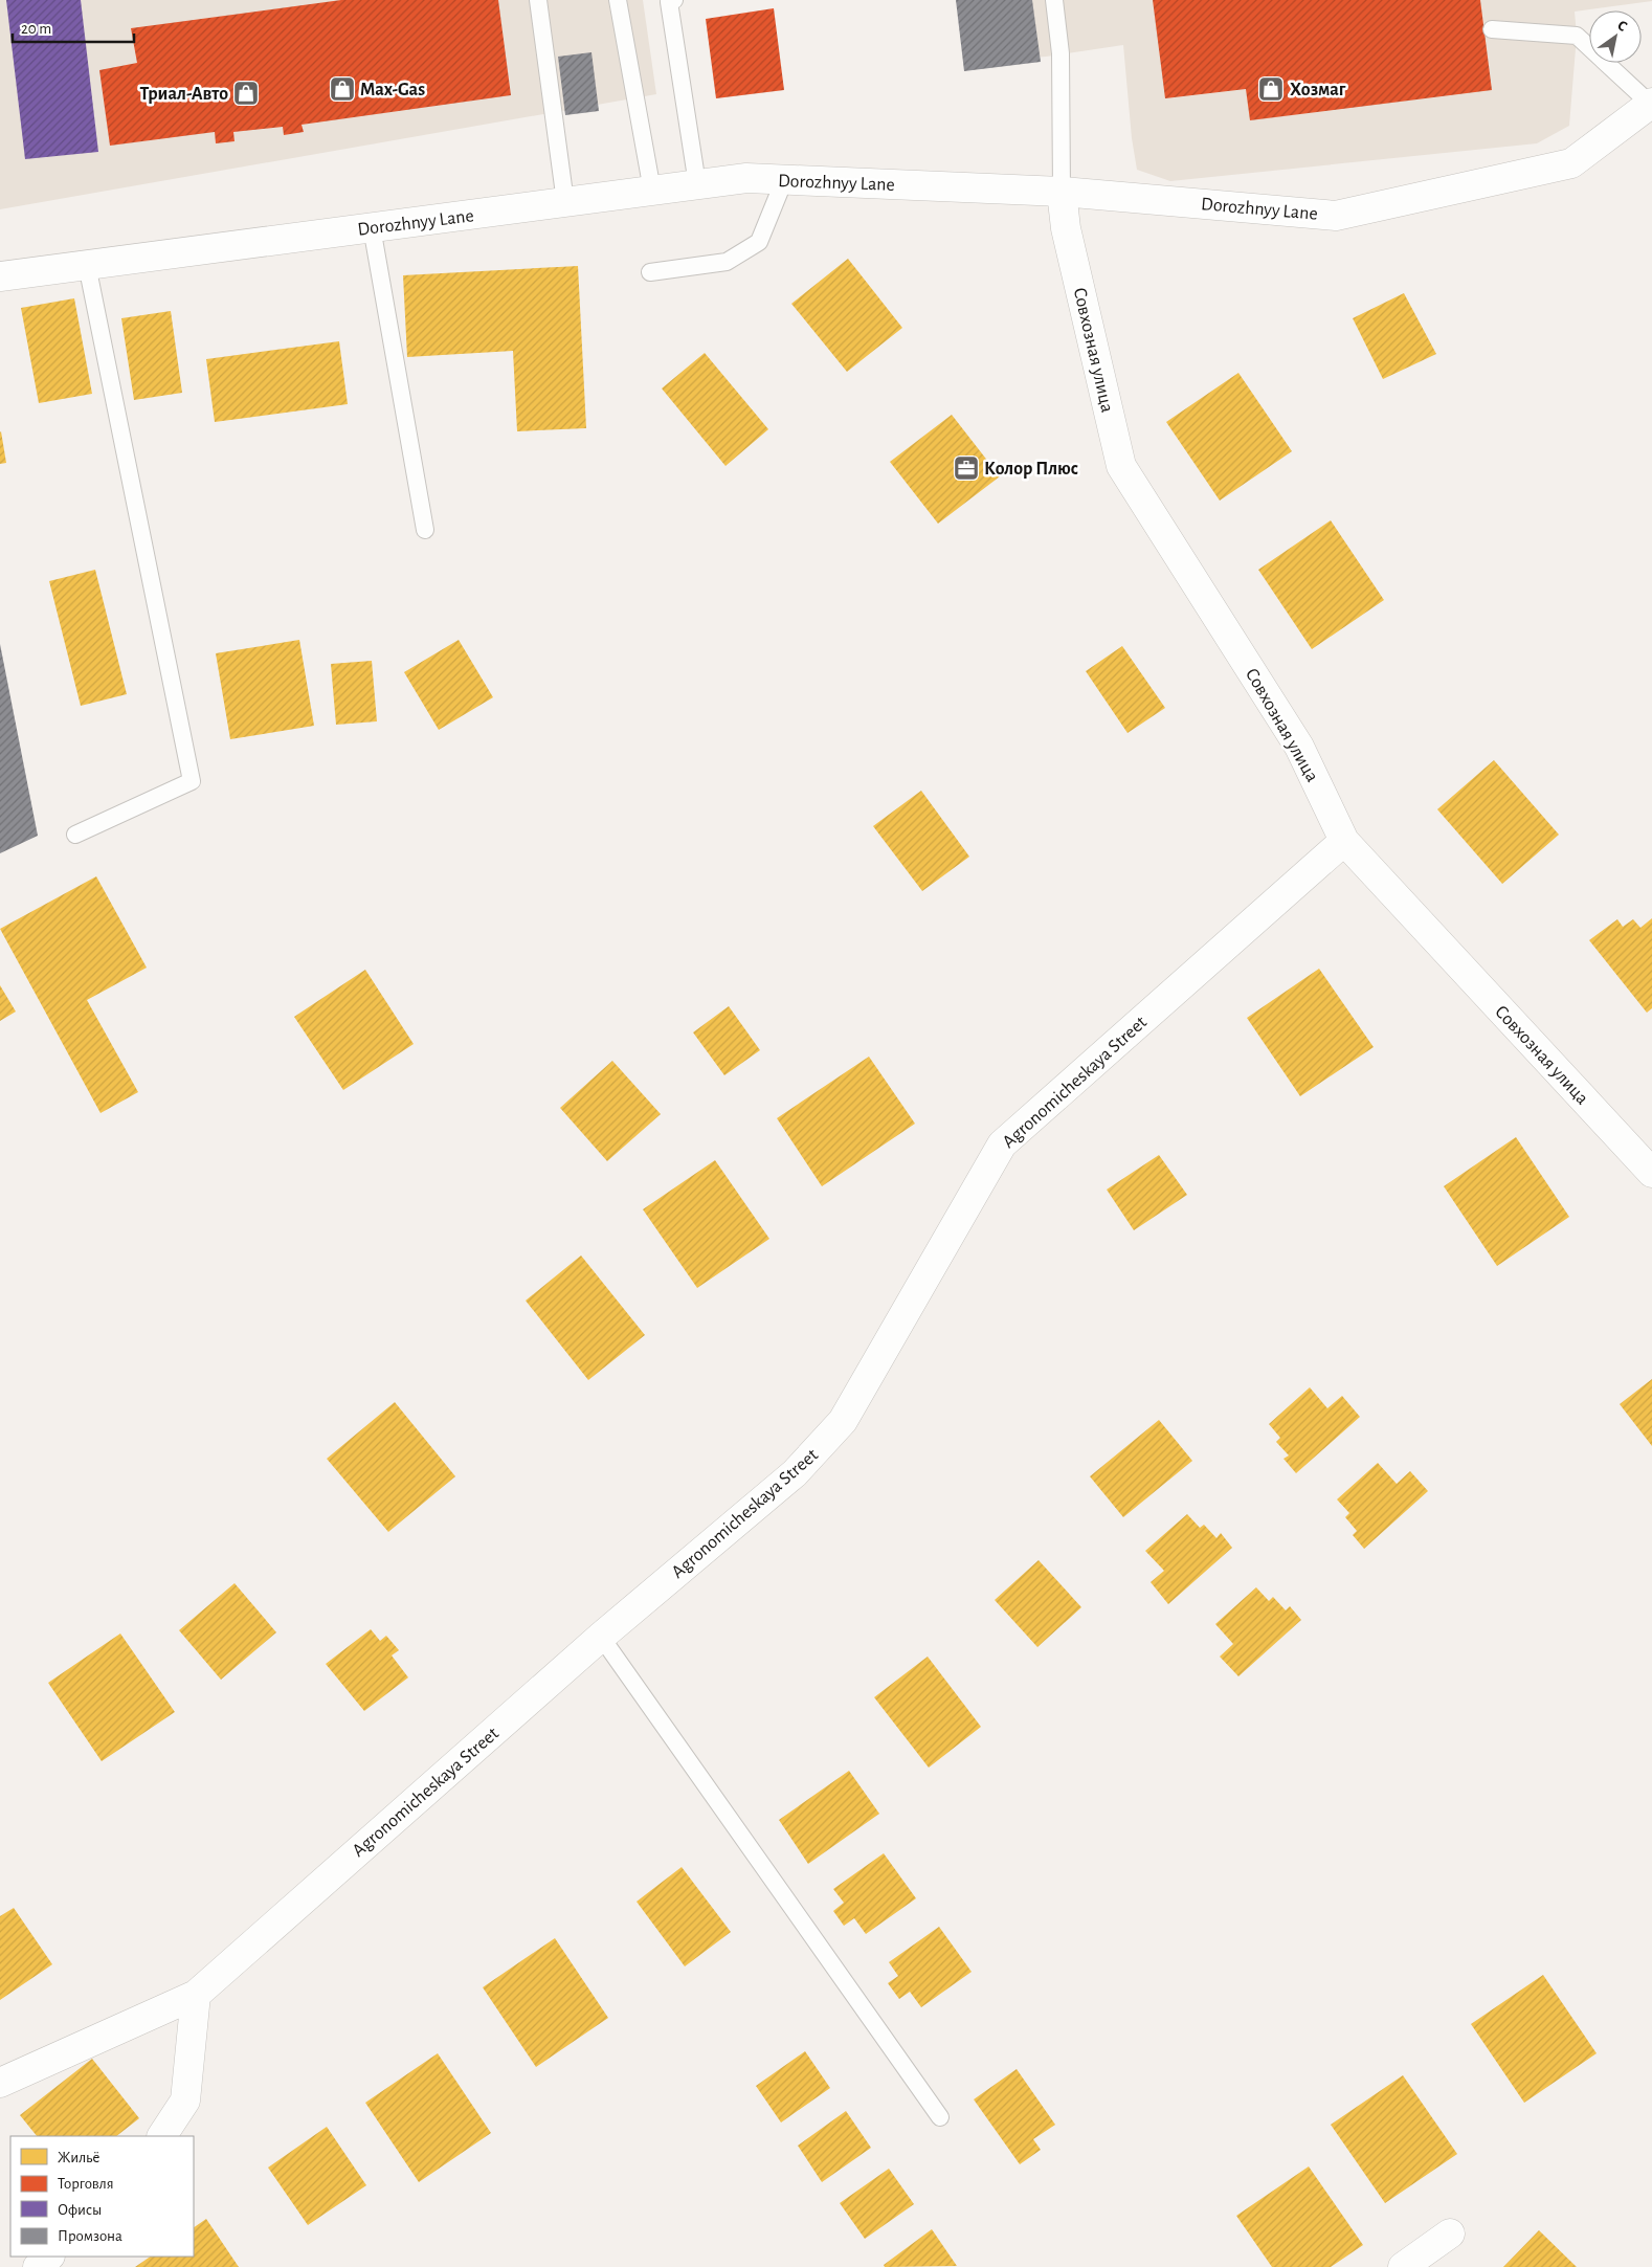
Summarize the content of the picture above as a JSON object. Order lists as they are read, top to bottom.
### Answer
{
  "streets": {
    "street": ["Dorozhnyy Lane", "Совхозная улица", "Agronomicheskaya Street"]
  },
  "crossings": [
    ["Dorozhnyy Lane", "Совхозная улица"],
    ["Совхозная улица", "Agronomicheskaya Street"]
  ],
  "places": {
    "shop": ["Max-Gas", "Хозмаг", "Триал-Авто"],
    "office": ["Колор Плюс"]
  },
  "legend": [
    "Жильё",
    "Торговля",
    "Офисы",
    "Промзона"
  ],
  "scale_bar": "20 m",
  "north": "top right"
}
